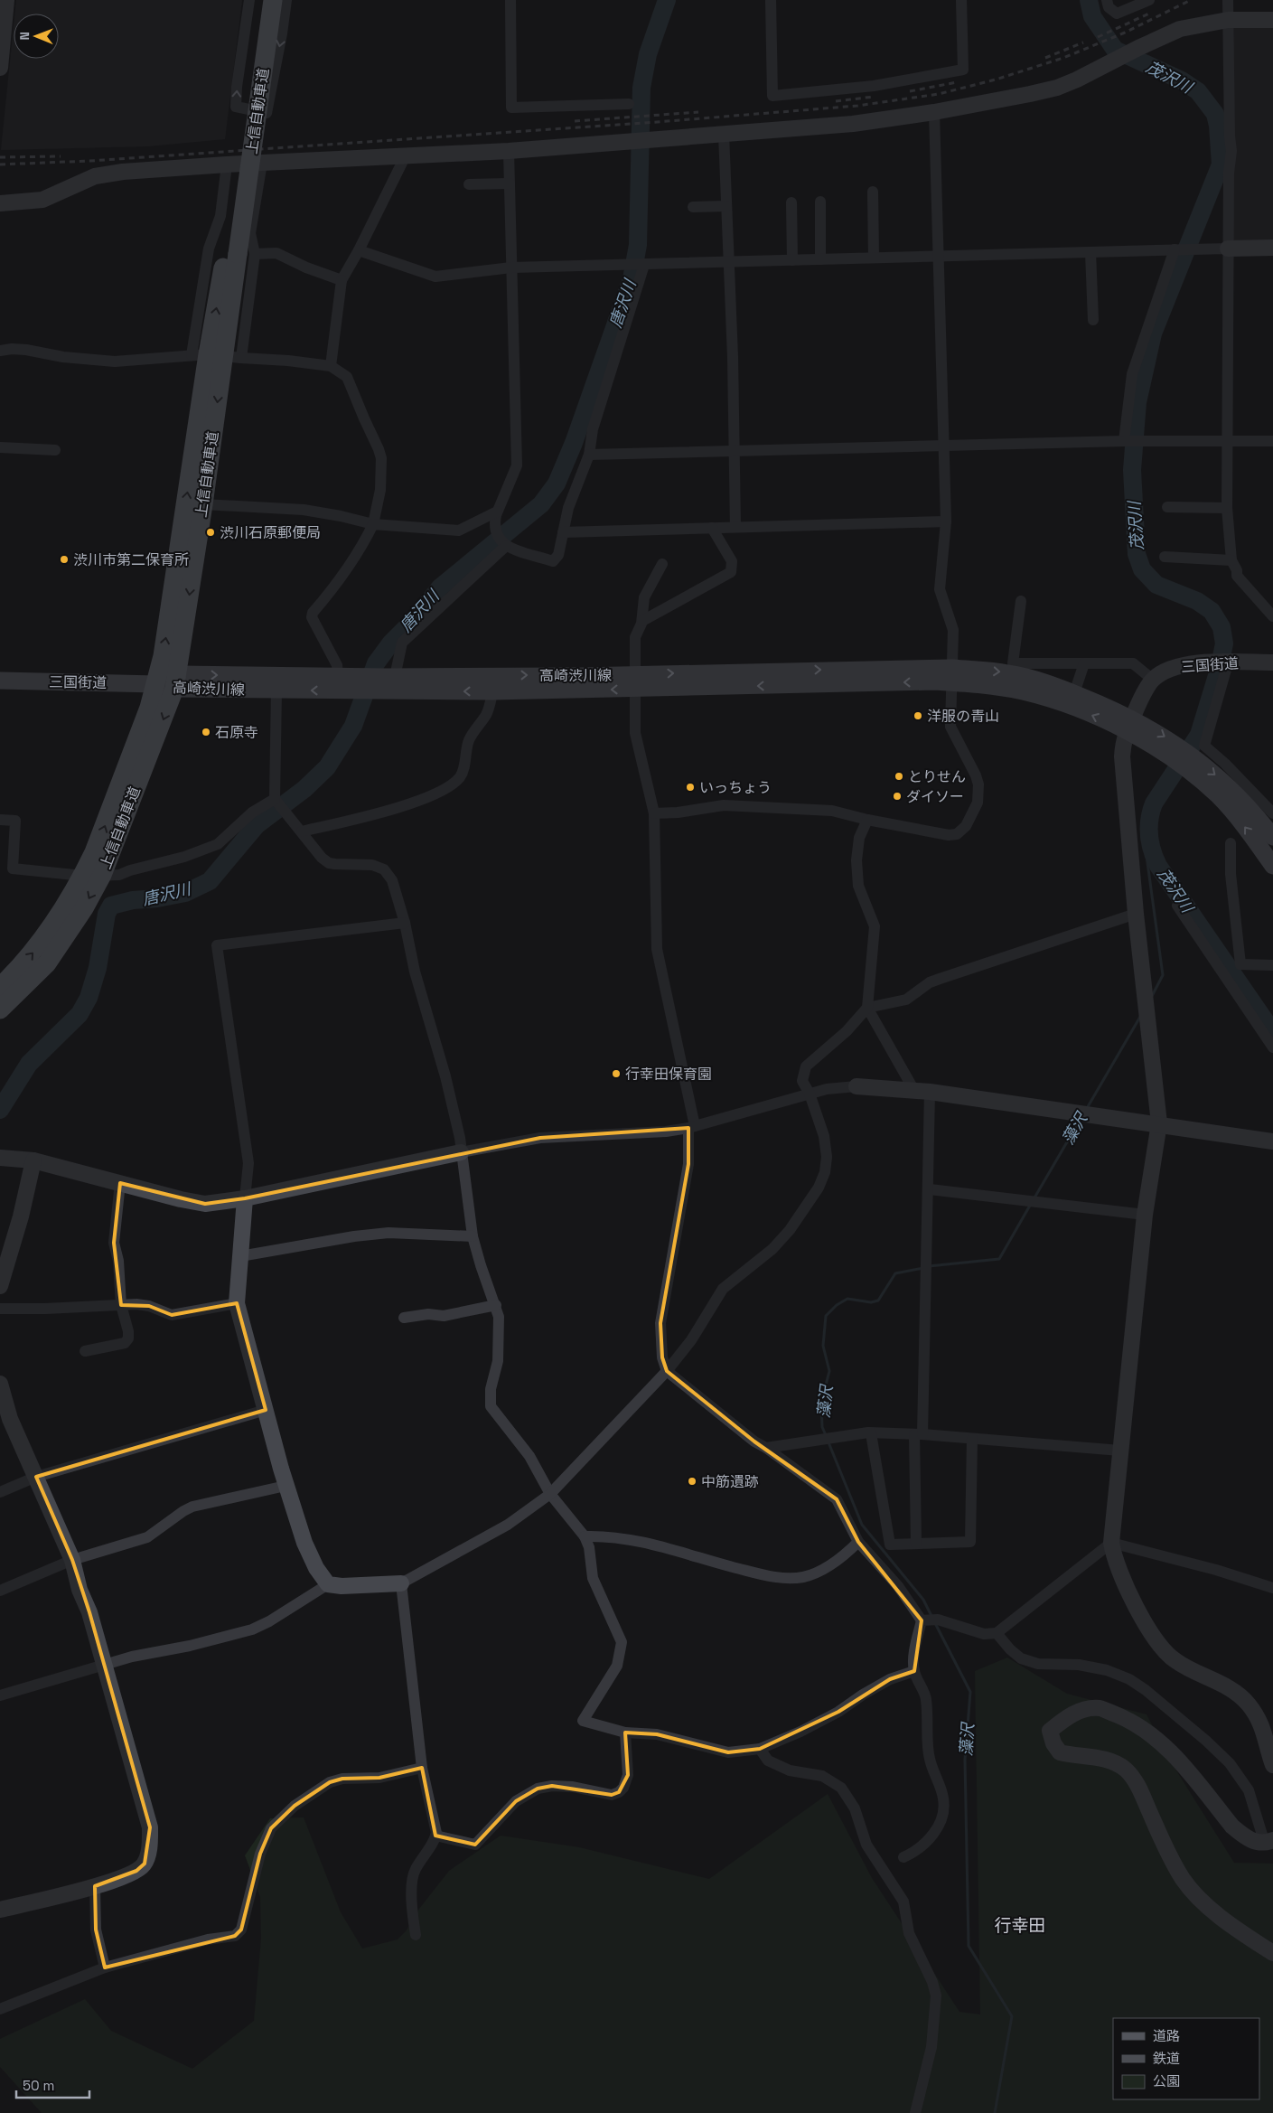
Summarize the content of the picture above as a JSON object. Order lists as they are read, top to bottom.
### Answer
{
  "streets": {
    "highway": ["上信自動車道"],
    "main road": ["三国街道", "高崎渋川線"]
  },
  "crossings": [
    ["上信自動車道", "三国街道"],
    ["上信自動車道", "高崎渋川線"],
    ["三国街道", "高崎渋川線"]
  ],
  "districts": ["行幸田"],
  "water": ["茂沢川", "唐沢川", "藻沢"],
  "places": [
    "渋川石原郵便局",
    "渋川市第二保育所",
    "洋服の青山",
    "石原寺",
    "とりせん",
    "いっちょう",
    "ダイソー",
    "行幸田保育園",
    "中筋遺跡"
  ],
  "legend": ["道路", "鉄道", "公園"],
  "scale_bar": "50 m",
  "north": "left"
}
